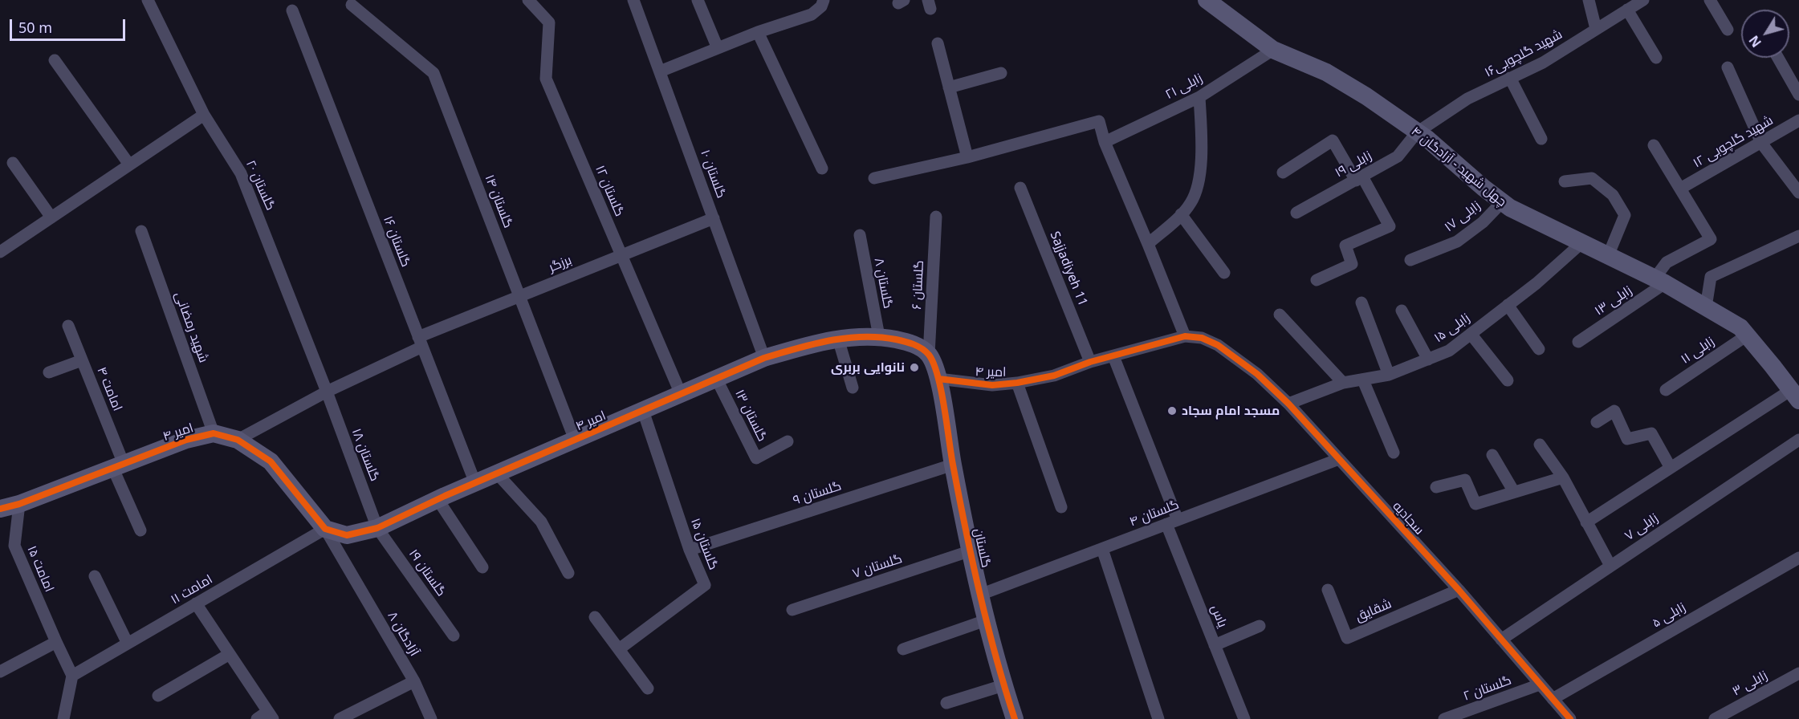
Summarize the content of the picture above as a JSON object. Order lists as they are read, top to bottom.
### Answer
{
  "streets": {
    "street": [
      "شهید گلچوبی۱۶",
      "زابلی ۲۱",
      "شهید گلچوبی ۱۲",
      "زابلی ۱۹",
      "چهل شهید - آزادگان ۴",
      "گلستان ۱۰",
      "گلستان ۲۰",
      "گلستان ۱۲",
      "گلستان ۱۴",
      "زابلی ۱۷",
      "گلستان ۱۶",
      "برزگر",
      "Sajjadiyeh 11",
      "گلستان ۸",
      "گلستان ۶",
      "زابلی ۱۳",
      "شهید رمضانی",
      "زابلی ۱۵",
      "زابلی ۱۱",
      "امیر ۴",
      "امامت ۴",
      "گلستان ۱۳",
      "گلستان ۱۸",
      "گلستان ۹",
      "گلستان ۴",
      "سجادیه",
      "زابلی ۷",
      "گلستان ۱۵",
      "گلستان",
      "گلستان ۷",
      "امامت ۱۵",
      "گلستان ۱۹",
      "امامت ۱۱",
      "شقایق",
      "زابلی ۵",
      "یاس",
      "آزادگان ۸",
      "زابلی ۳",
      "گلستان ۲"
    ]
  },
  "crossings": [
    ["شهید گلچوبی۱۶", "زابلی ۱۹"],
    ["شهید گلچوبی۱۶", "چهل شهید - آزادگان ۴"],
    ["زابلی ۲۱", "چهل شهید - آزادگان ۴"],
    ["شهید گلچوبی ۱۲", "زابلی ۱۳"],
    ["زابلی ۱۹", "چهل شهید - آزادگان ۴"],
    ["چهل شهید - آزادگان ۴", "زابلی ۱۷"],
    ["چهل شهید - آزادگان ۴", "زابلی ۱۳"],
    ["چهل شهید - آزادگان ۴", "زابلی ۱۵"],
    ["چهل شهید - آزادگان ۴", "زابلی ۱۱"],
    ["گلستان ۱۰", "برزگر"],
    ["گلستان ۱۰", "امیر ۴"],
    ["گلستان ۲۰", "برزگر"],
    ["گلستان ۲۰", "گلستان ۱۸"],
    ["گلستان ۱۲", "برزگر"],
    ["گلستان ۱۲", "امیر ۴"],
    ["گلستان ۱۴", "برزگر"],
    ["گلستان ۱۴", "امیر ۴"],
    ["گلستان ۱۶", "برزگر"],
    ["گلستان ۱۶", "امیر ۴"],
    ["برزگر", "امیر ۴"],
    ["برزگر", "گلستان ۱۸"],
    ["Sajjadiyeh 11", "امیر ۴"],
    ["گلستان ۸", "امیر ۴"],
    ["گلستان ۶", "امیر ۴"],
    ["شهید رمضانی", "امیر ۴"],
    ["زابلی ۱۵", "سجادیه"],
    ["امیر ۴", "امامت ۴"],
    ["امیر ۴", "گلستان ۱۳"],
    ["امیر ۴", "گلستان ۱۸"],
    ["امیر ۴", "سجادیه"],
    ["امیر ۴", "گلستان ۱۵"],
    ["امیر ۴", "گلستان"],
    ["امیر ۴", "امامت ۱۵"],
    ["امیر ۴", "گلستان ۱۹"],
    ["امیر ۴", "امامت ۱۱"],
    ["امیر ۴", "یاس"],
    ["امیر ۴", "آزادگان ۸"],
    ["گلستان ۱۸", "گلستان ۱۹"],
    ["گلستان ۹", "گلستان ۱۵"],
    ["گلستان ۹", "گلستان"],
    ["گلستان ۴", "سجادیه"],
    ["گلستان ۴", "گلستان"],
    ["گلستان ۴", "یاس"],
    ["سجادیه", "زابلی ۷"],
    ["سجادیه", "شقایق"],
    ["سجادیه", "زابلی ۵"],
    ["سجادیه", "گلستان ۲"],
    ["گلستان", "گلستان ۷"],
    ["امامت ۱۵", "امامت ۱۱"],
    ["امامت ۱۱", "آزادگان ۸"]
  ],
  "places": ["نانوایی بربری", "مسجد امام سجاد"],
  "scale_bar": "50 m",
  "north": "bottom left"
}
